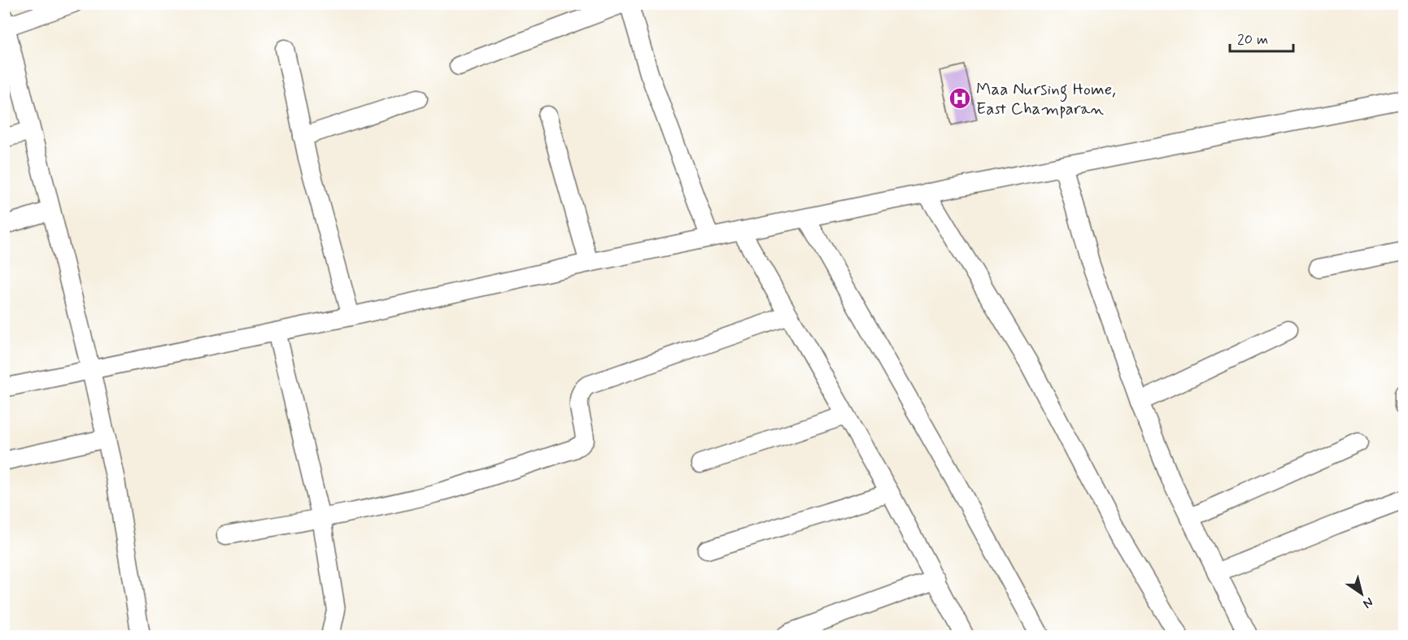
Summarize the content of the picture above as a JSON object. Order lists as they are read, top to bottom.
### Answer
{
  "places": {
    "hospital": ["Maa Nursing Home, East Champaran"]
  },
  "scale_bar": "20 m",
  "north": "bottom right"
}
